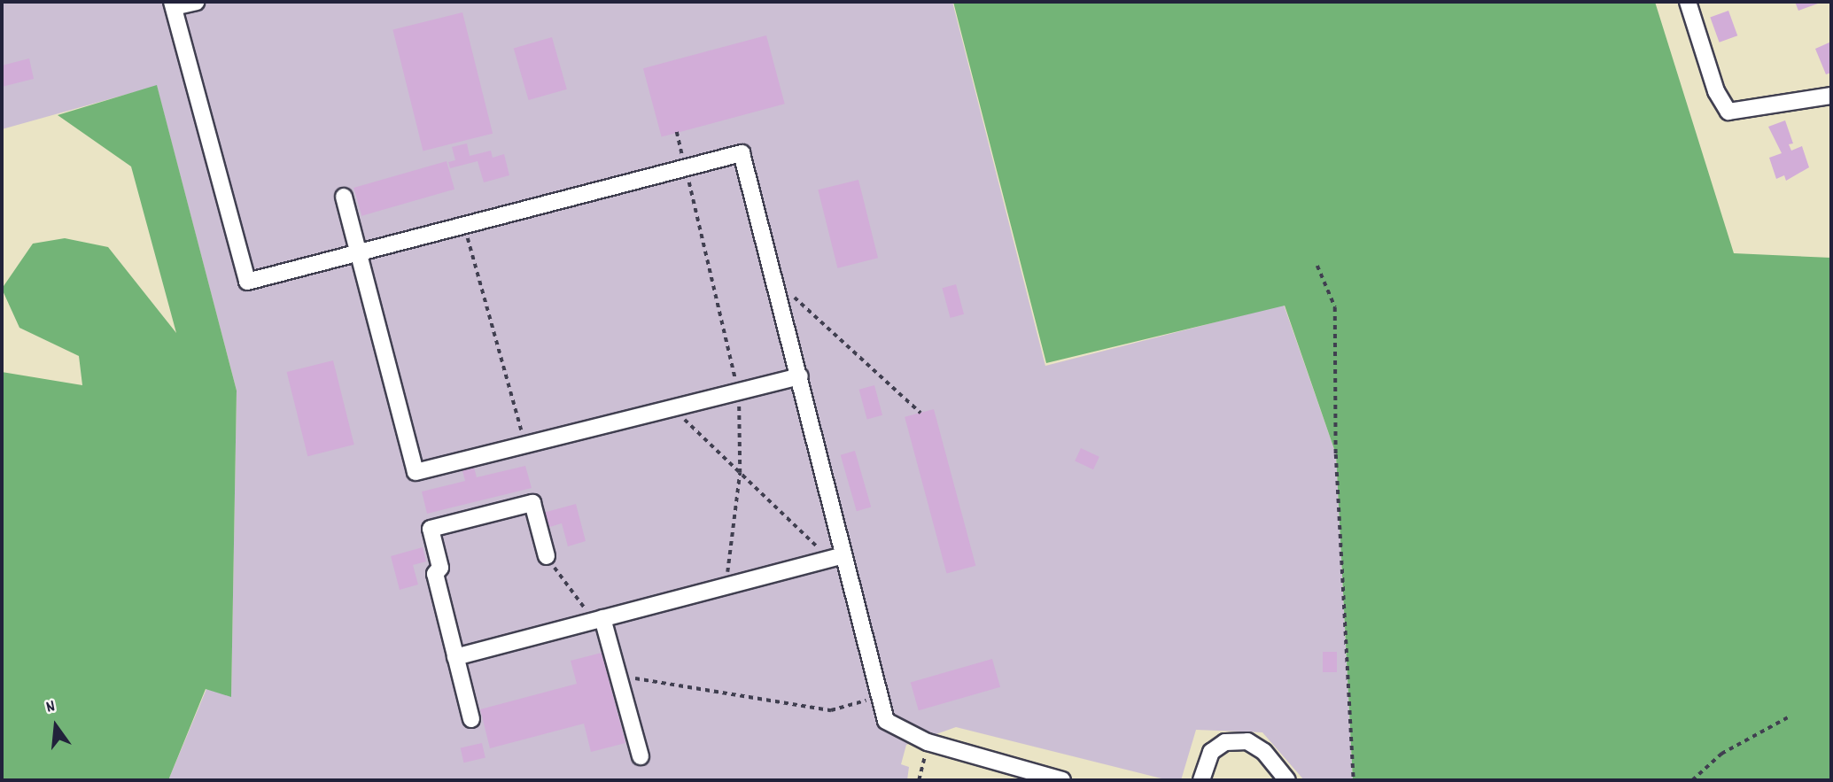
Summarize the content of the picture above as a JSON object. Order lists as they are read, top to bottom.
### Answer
{
  "north": "top"
}
